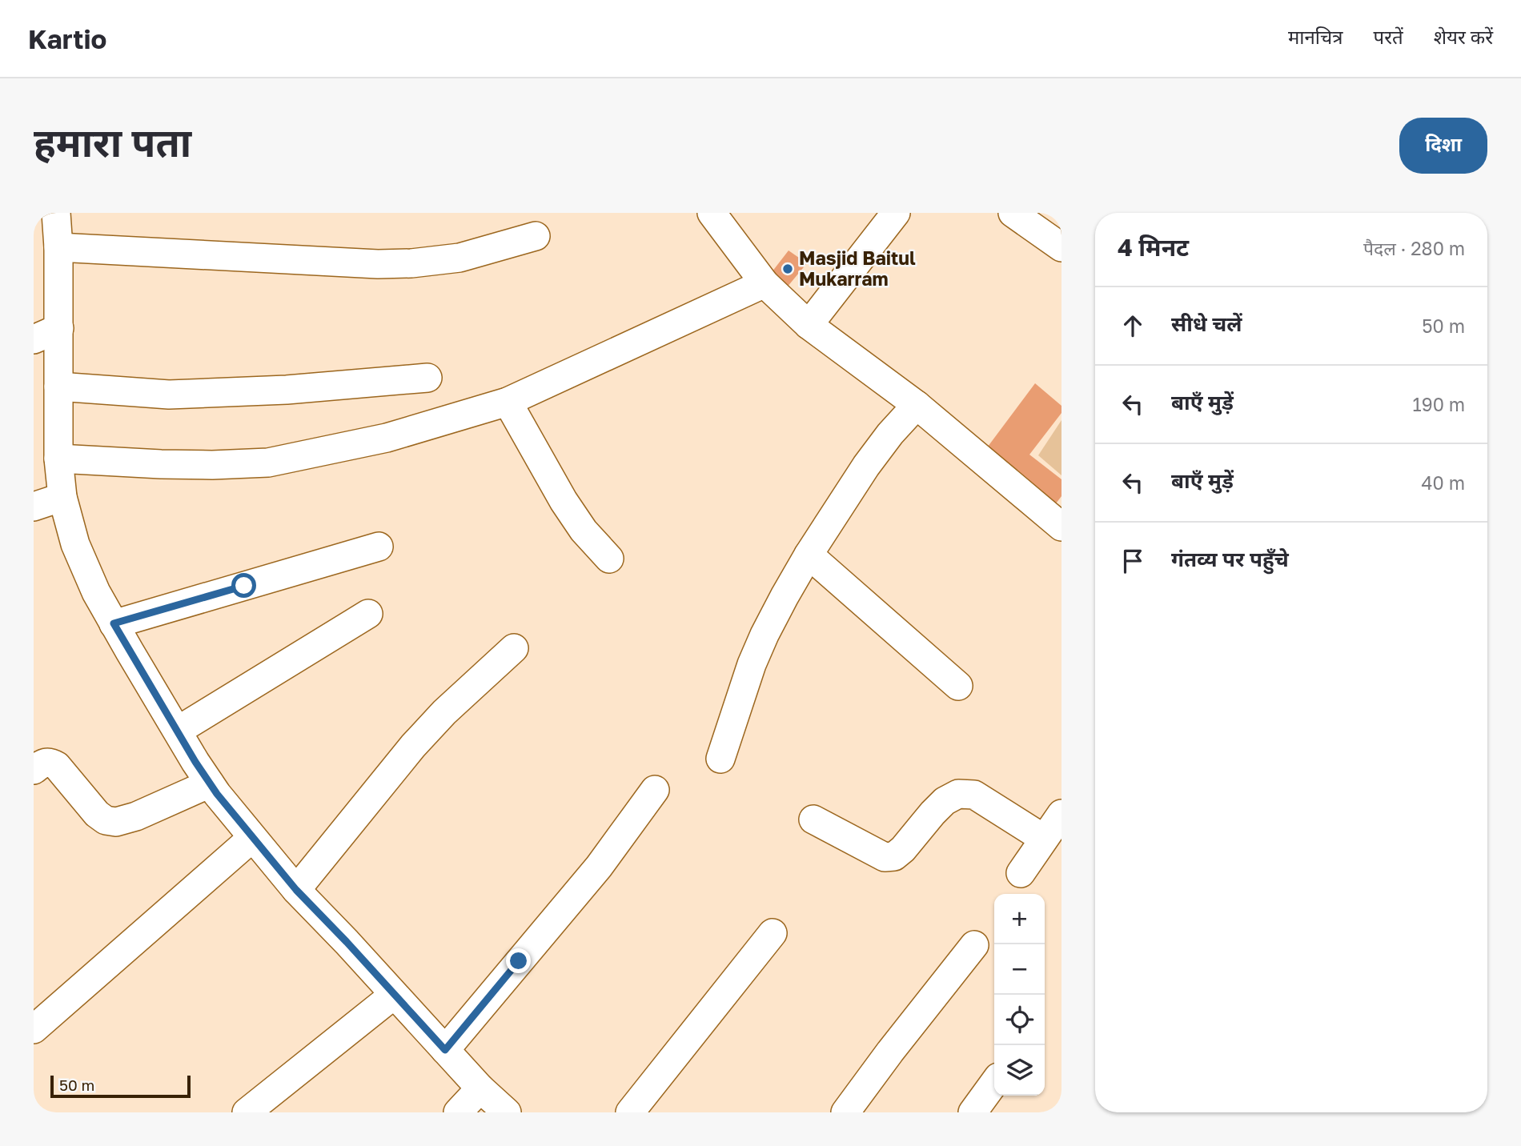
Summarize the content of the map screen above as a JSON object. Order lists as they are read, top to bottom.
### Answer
{
  "places": ["Masjid Baitul Mukarram"],
  "scale_bar": "50 m",
  "page": {
    "header": "Kartio",
    "nav": ["मानचित्र", "परतें", "शेयर करें"],
    "buttons": "दिशा",
    "title": "हमारा पता",
    "heading": ["4 मिनट", "पैदल · 280 m"],
    "list": [
      ["सीधे चलें", "50 m"],
      ["बाएँ मुड़ें", "190 m"],
      ["बाएँ मुड़ें", "40 m"],
      "गंतव्य पर पहुँचे"
    ],
    "map_buttons": ["+", "−"],
    "scale": "50 m"
  }
}
